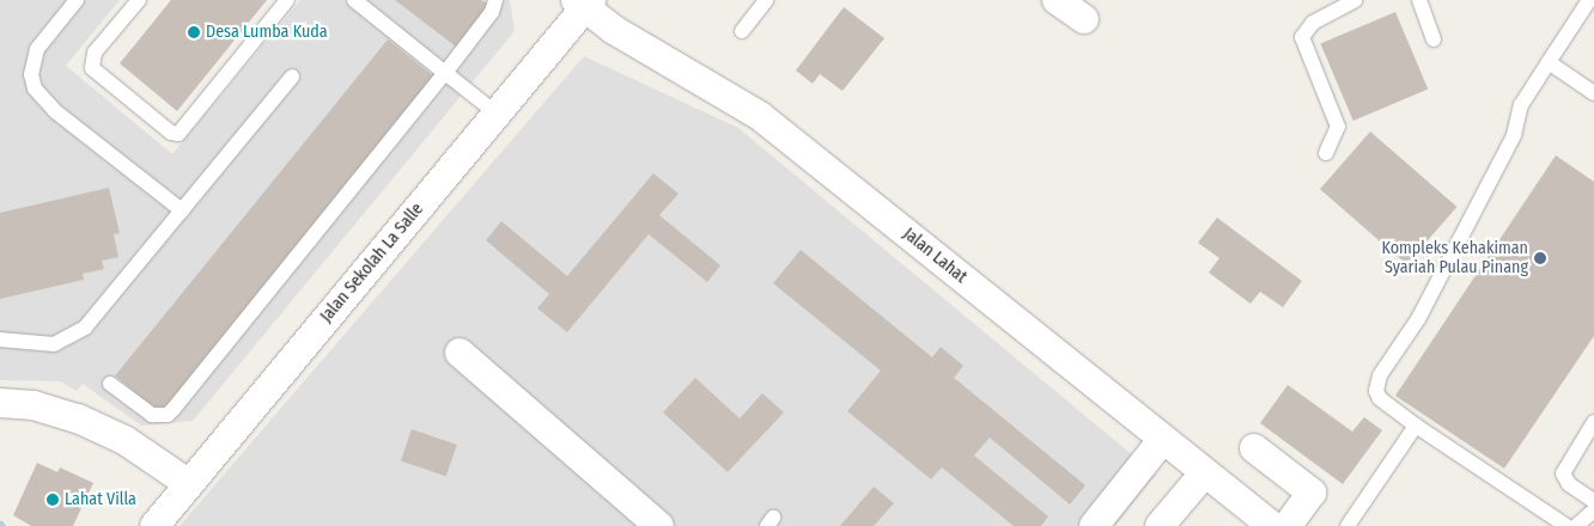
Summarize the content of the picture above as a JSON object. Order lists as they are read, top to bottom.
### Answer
{
  "streets": {
    "street": ["Jalan Lahat", "Jalan Sekolah La Salle"]
  },
  "crossings": [
    ["Jalan Lahat", "Jalan Sekolah La Salle"]
  ],
  "places": ["Desa Lumba Kuda", "Kompleks Kehakiman Syariah Pulau Pinang", "Lahat Villa"]
}
